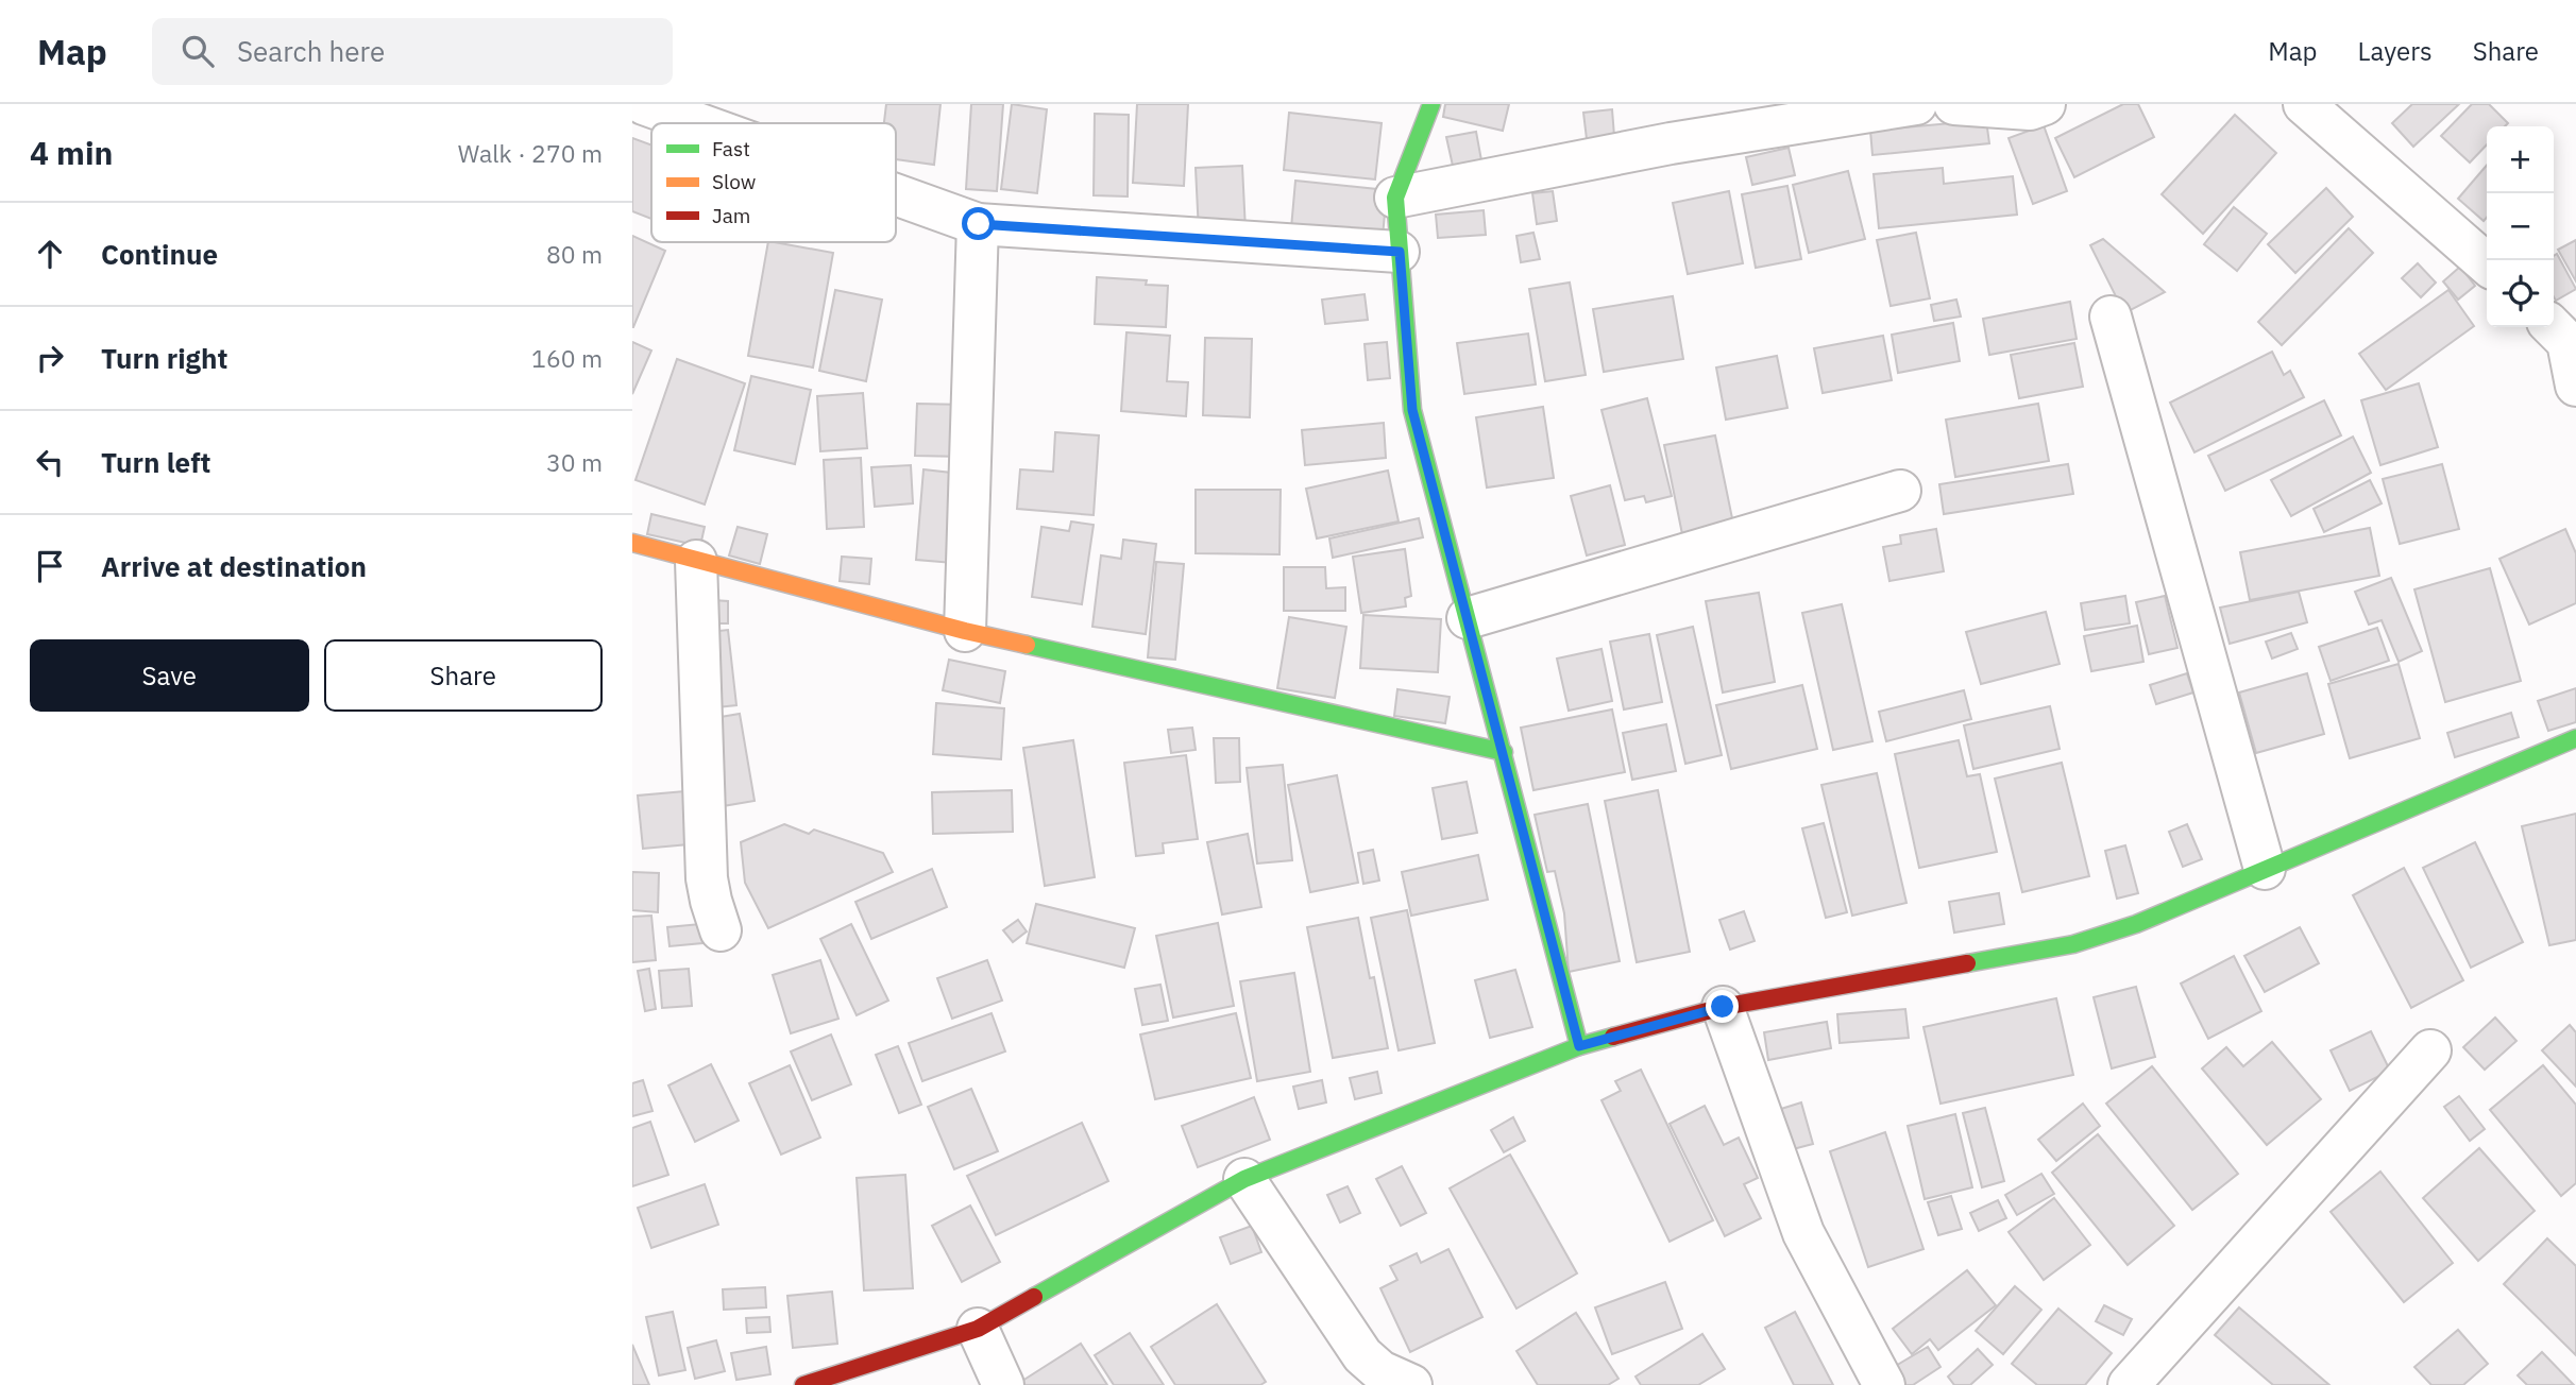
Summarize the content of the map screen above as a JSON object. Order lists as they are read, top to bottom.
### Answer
{
  "legend": ["Fast", "Slow", "Jam"],
  "page": {
    "header": "Map",
    "search": "Search here",
    "nav": ["Map", "Layers", "Share"],
    "heading": ["4 min", "Walk · 270 m"],
    "map_buttons": ["+", "−"],
    "list": [
      ["Continue", "80 m"],
      ["Turn right", "160 m"],
      ["Turn left", "30 m"],
      "Arrive at destination"
    ],
    "buttons": ["Save", "Share"]
  }
}
